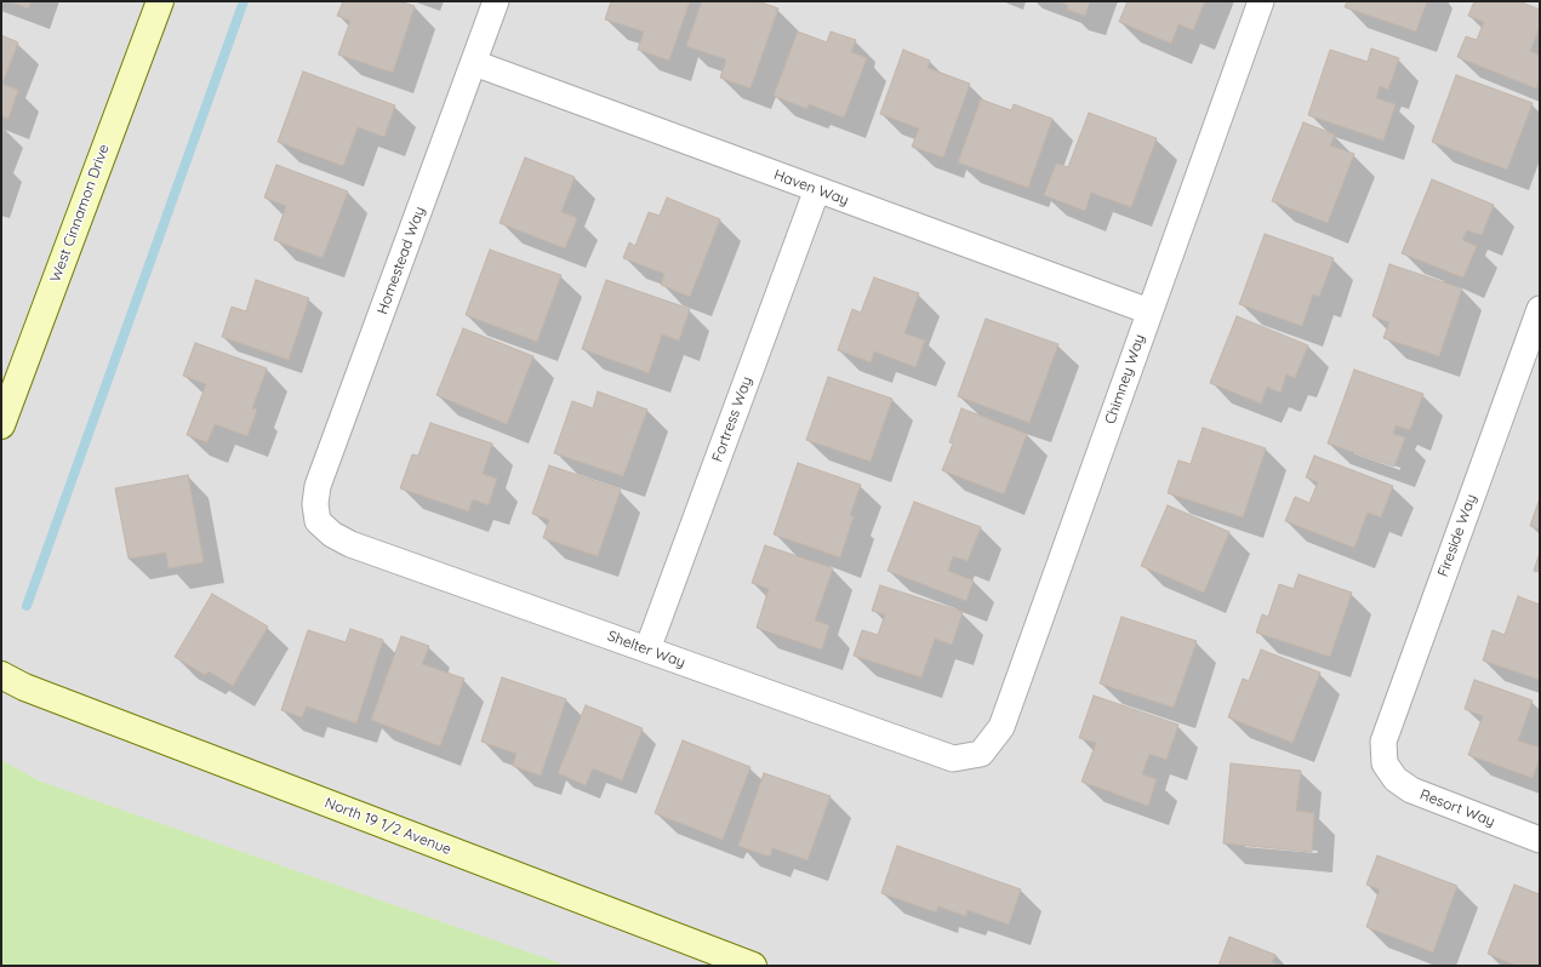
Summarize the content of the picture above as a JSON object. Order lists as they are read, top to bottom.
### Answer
{
  "streets": {
    "main road": ["West Cinnamon Drive", "North 19 1/2 Avenue"],
    "street": [
      "Haven Way",
      "Homestead Way",
      "Chimney Way",
      "Fortress Way",
      "Fireside Way",
      "Shelter Way",
      "Resort Way"
    ]
  },
  "crossings": [
    ["Haven Way", "Homestead Way"],
    ["Haven Way", "Chimney Way"],
    ["Haven Way", "Fortress Way"],
    ["Homestead Way", "Shelter Way"],
    ["Chimney Way", "Shelter Way"],
    ["Fortress Way", "Shelter Way"],
    ["Fireside Way", "Resort Way"]
  ]
}
